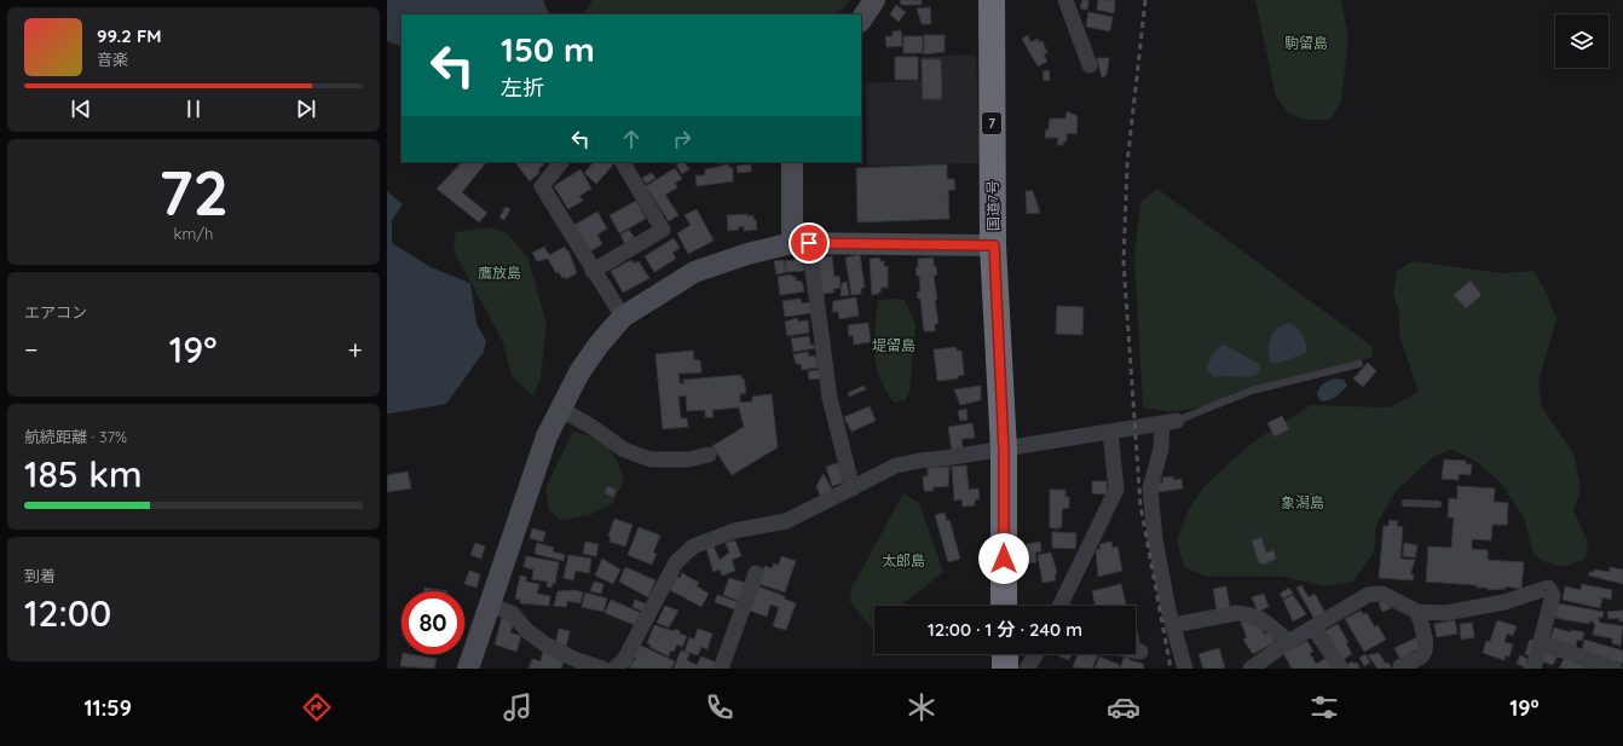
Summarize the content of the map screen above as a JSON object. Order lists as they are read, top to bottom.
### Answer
{
  "streets": {
    "highway": ["7", "国道7号"]
  },
  "parks": [
    "駒留島",
    "鷹放島",
    "堤留島",
    "象潟島",
    "太郎島"
  ],
  "page": {
    "turn": ["150 m", "左折"],
    "song": ["99.2 FM", "音楽"],
    "tile": [
      ["72", "km/h"],
      "エアコン",
      ["航続距離 · 37%", "185 km"],
      ["到着", "12:00"]
    ],
    "heat": ["−", "19°", "+"],
    "limit": "80",
    "trip": "12:00 · 1 分 · 240 m",
    "tabs": ["11:59", "19°"]
  }
}
